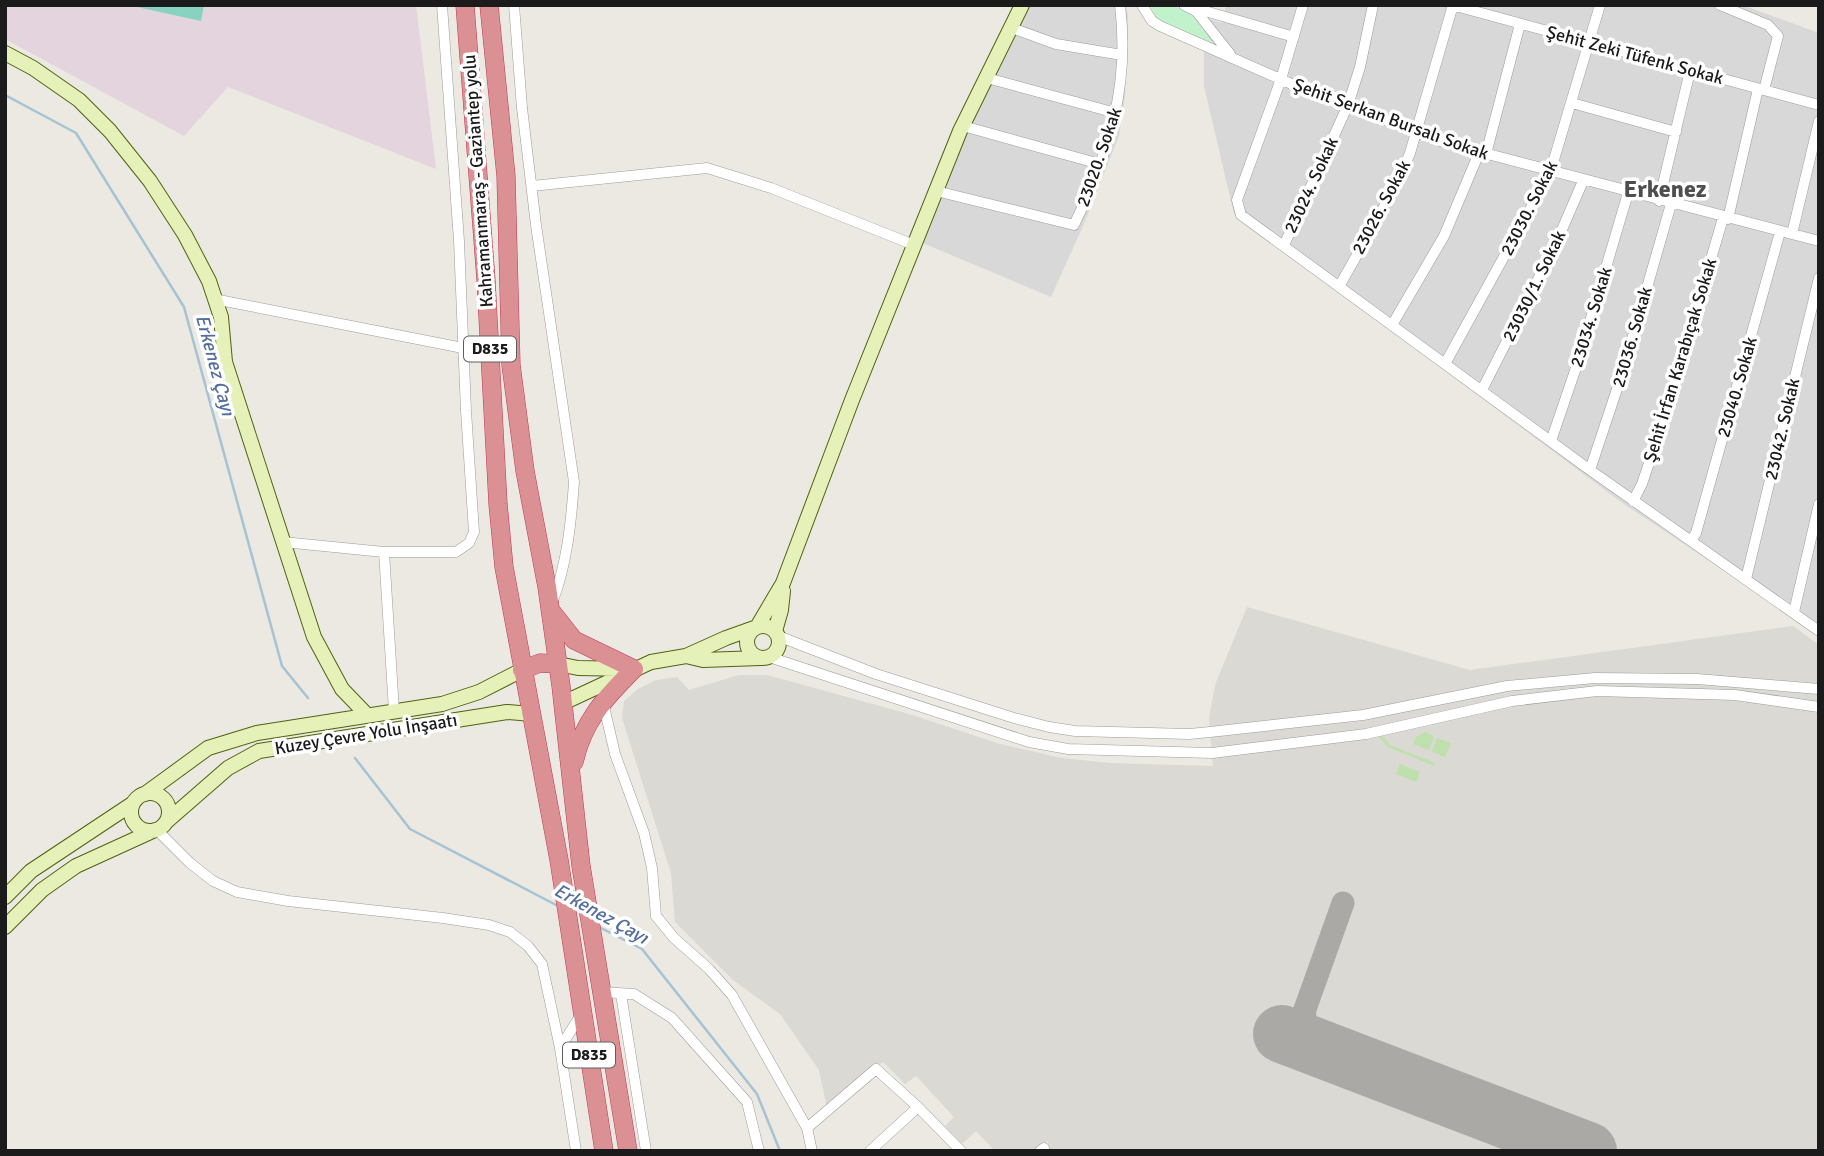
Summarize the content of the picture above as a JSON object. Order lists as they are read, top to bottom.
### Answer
{
  "streets": {
    "highway": ["Kahramanmaraş - Gaziantep yolu", "D835"],
    "main road": ["Kuzey Çevre Yolu İnşaatı"],
    "street": [
      "Şehit Zeki Tüfenk Sokak",
      "Şehit Serkan Bursalı Sokak",
      "23020. Sokak",
      "23024. Sokak",
      "23026. Sokak",
      "23030. Sokak",
      "23030/1. Sokak",
      "23034. Sokak",
      "23036. Sokak",
      "Şehit İrfan Karabıçak Sokak",
      "23040. Sokak",
      "23042. Sokak"
    ]
  },
  "crossings": [
    ["Şehit Zeki Tüfenk Sokak", "23026. Sokak"],
    ["Şehit Zeki Tüfenk Sokak", "23030. Sokak"],
    ["Şehit Zeki Tüfenk Sokak", "Şehit İrfan Karabıçak Sokak"],
    ["Şehit Serkan Bursalı Sokak", "23024. Sokak"],
    ["Şehit Serkan Bursalı Sokak", "23026. Sokak"],
    ["Şehit Serkan Bursalı Sokak", "23030. Sokak"],
    ["Şehit Serkan Bursalı Sokak", "23030/1. Sokak"],
    ["Şehit Serkan Bursalı Sokak", "23034. Sokak"],
    ["Şehit Serkan Bursalı Sokak", "23036. Sokak"],
    ["Şehit Serkan Bursalı Sokak", "Şehit İrfan Karabıçak Sokak"],
    ["Şehit Serkan Bursalı Sokak", "23040. Sokak"],
    ["Kahramanmaraş - Gaziantep yolu", "D835"],
    ["Kahramanmaraş - Gaziantep yolu", "Kuzey Çevre Yolu İnşaatı"],
    ["D835", "Kuzey Çevre Yolu İnşaatı"]
  ],
  "districts": ["Erkenez"],
  "water": ["Erkenez Çayı"]
}
